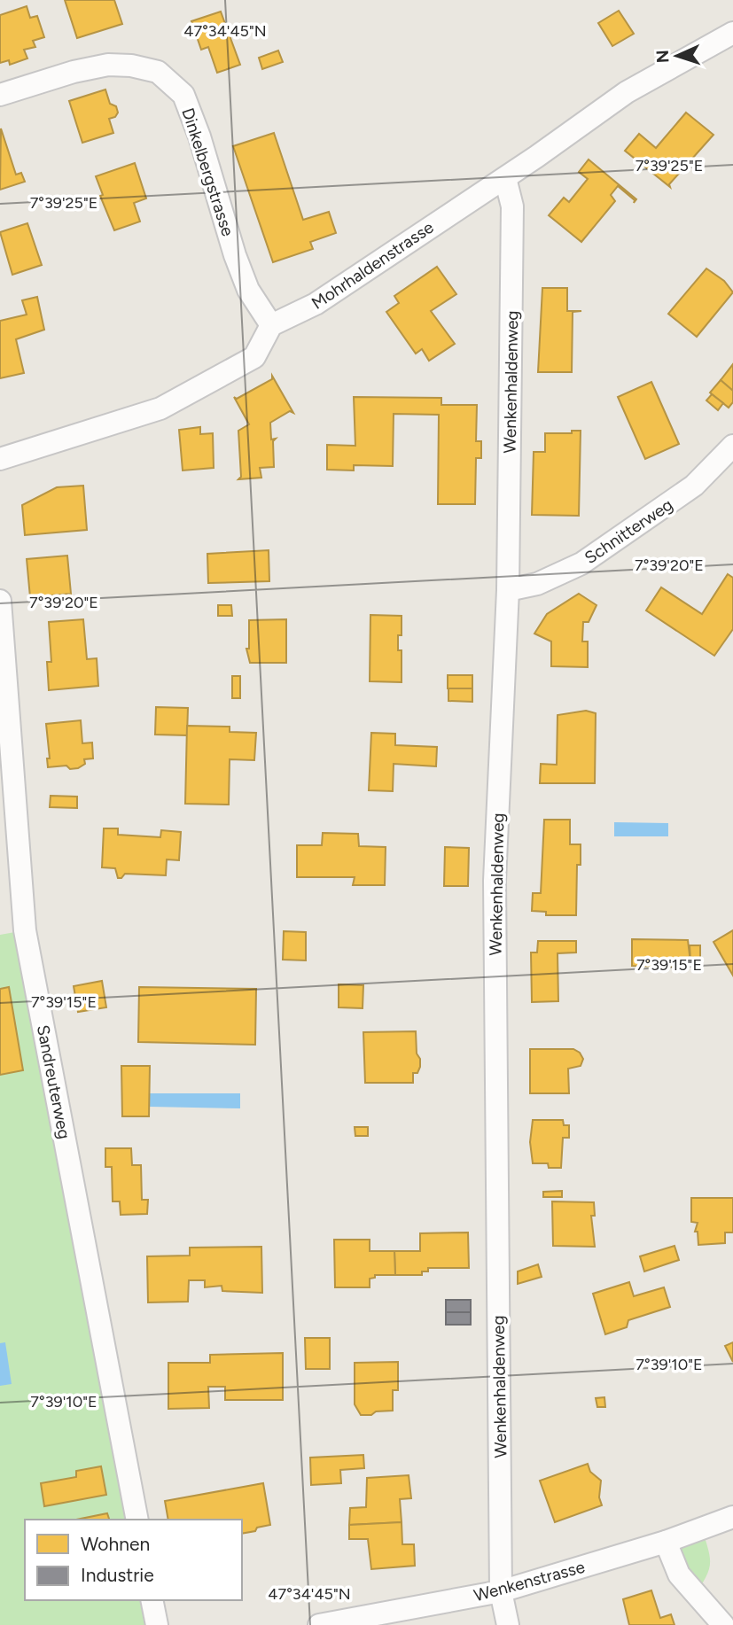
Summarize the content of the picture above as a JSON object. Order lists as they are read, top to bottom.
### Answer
{
  "streets": {
    "street": [
      "Dinkelbergstrasse",
      "Mohrhaldenstrasse",
      "Wenkenhaldenweg",
      "Schnitterweg",
      "Sandreuterweg",
      "Wenkenstrasse"
    ]
  },
  "crossings": [
    ["Dinkelbergstrasse", "Mohrhaldenstrasse"],
    ["Mohrhaldenstrasse", "Wenkenhaldenweg"],
    ["Wenkenhaldenweg", "Schnitterweg"],
    ["Wenkenhaldenweg", "Wenkenstrasse"]
  ],
  "legend": ["Wohnen", "Industrie"],
  "north": "left",
  "coordinates": [
    "47°34'45\"N",
    "7°39'25\"E",
    "7°39'20\"E",
    "7°39'15\"E",
    "7°39'10\"E"
  ]
}
